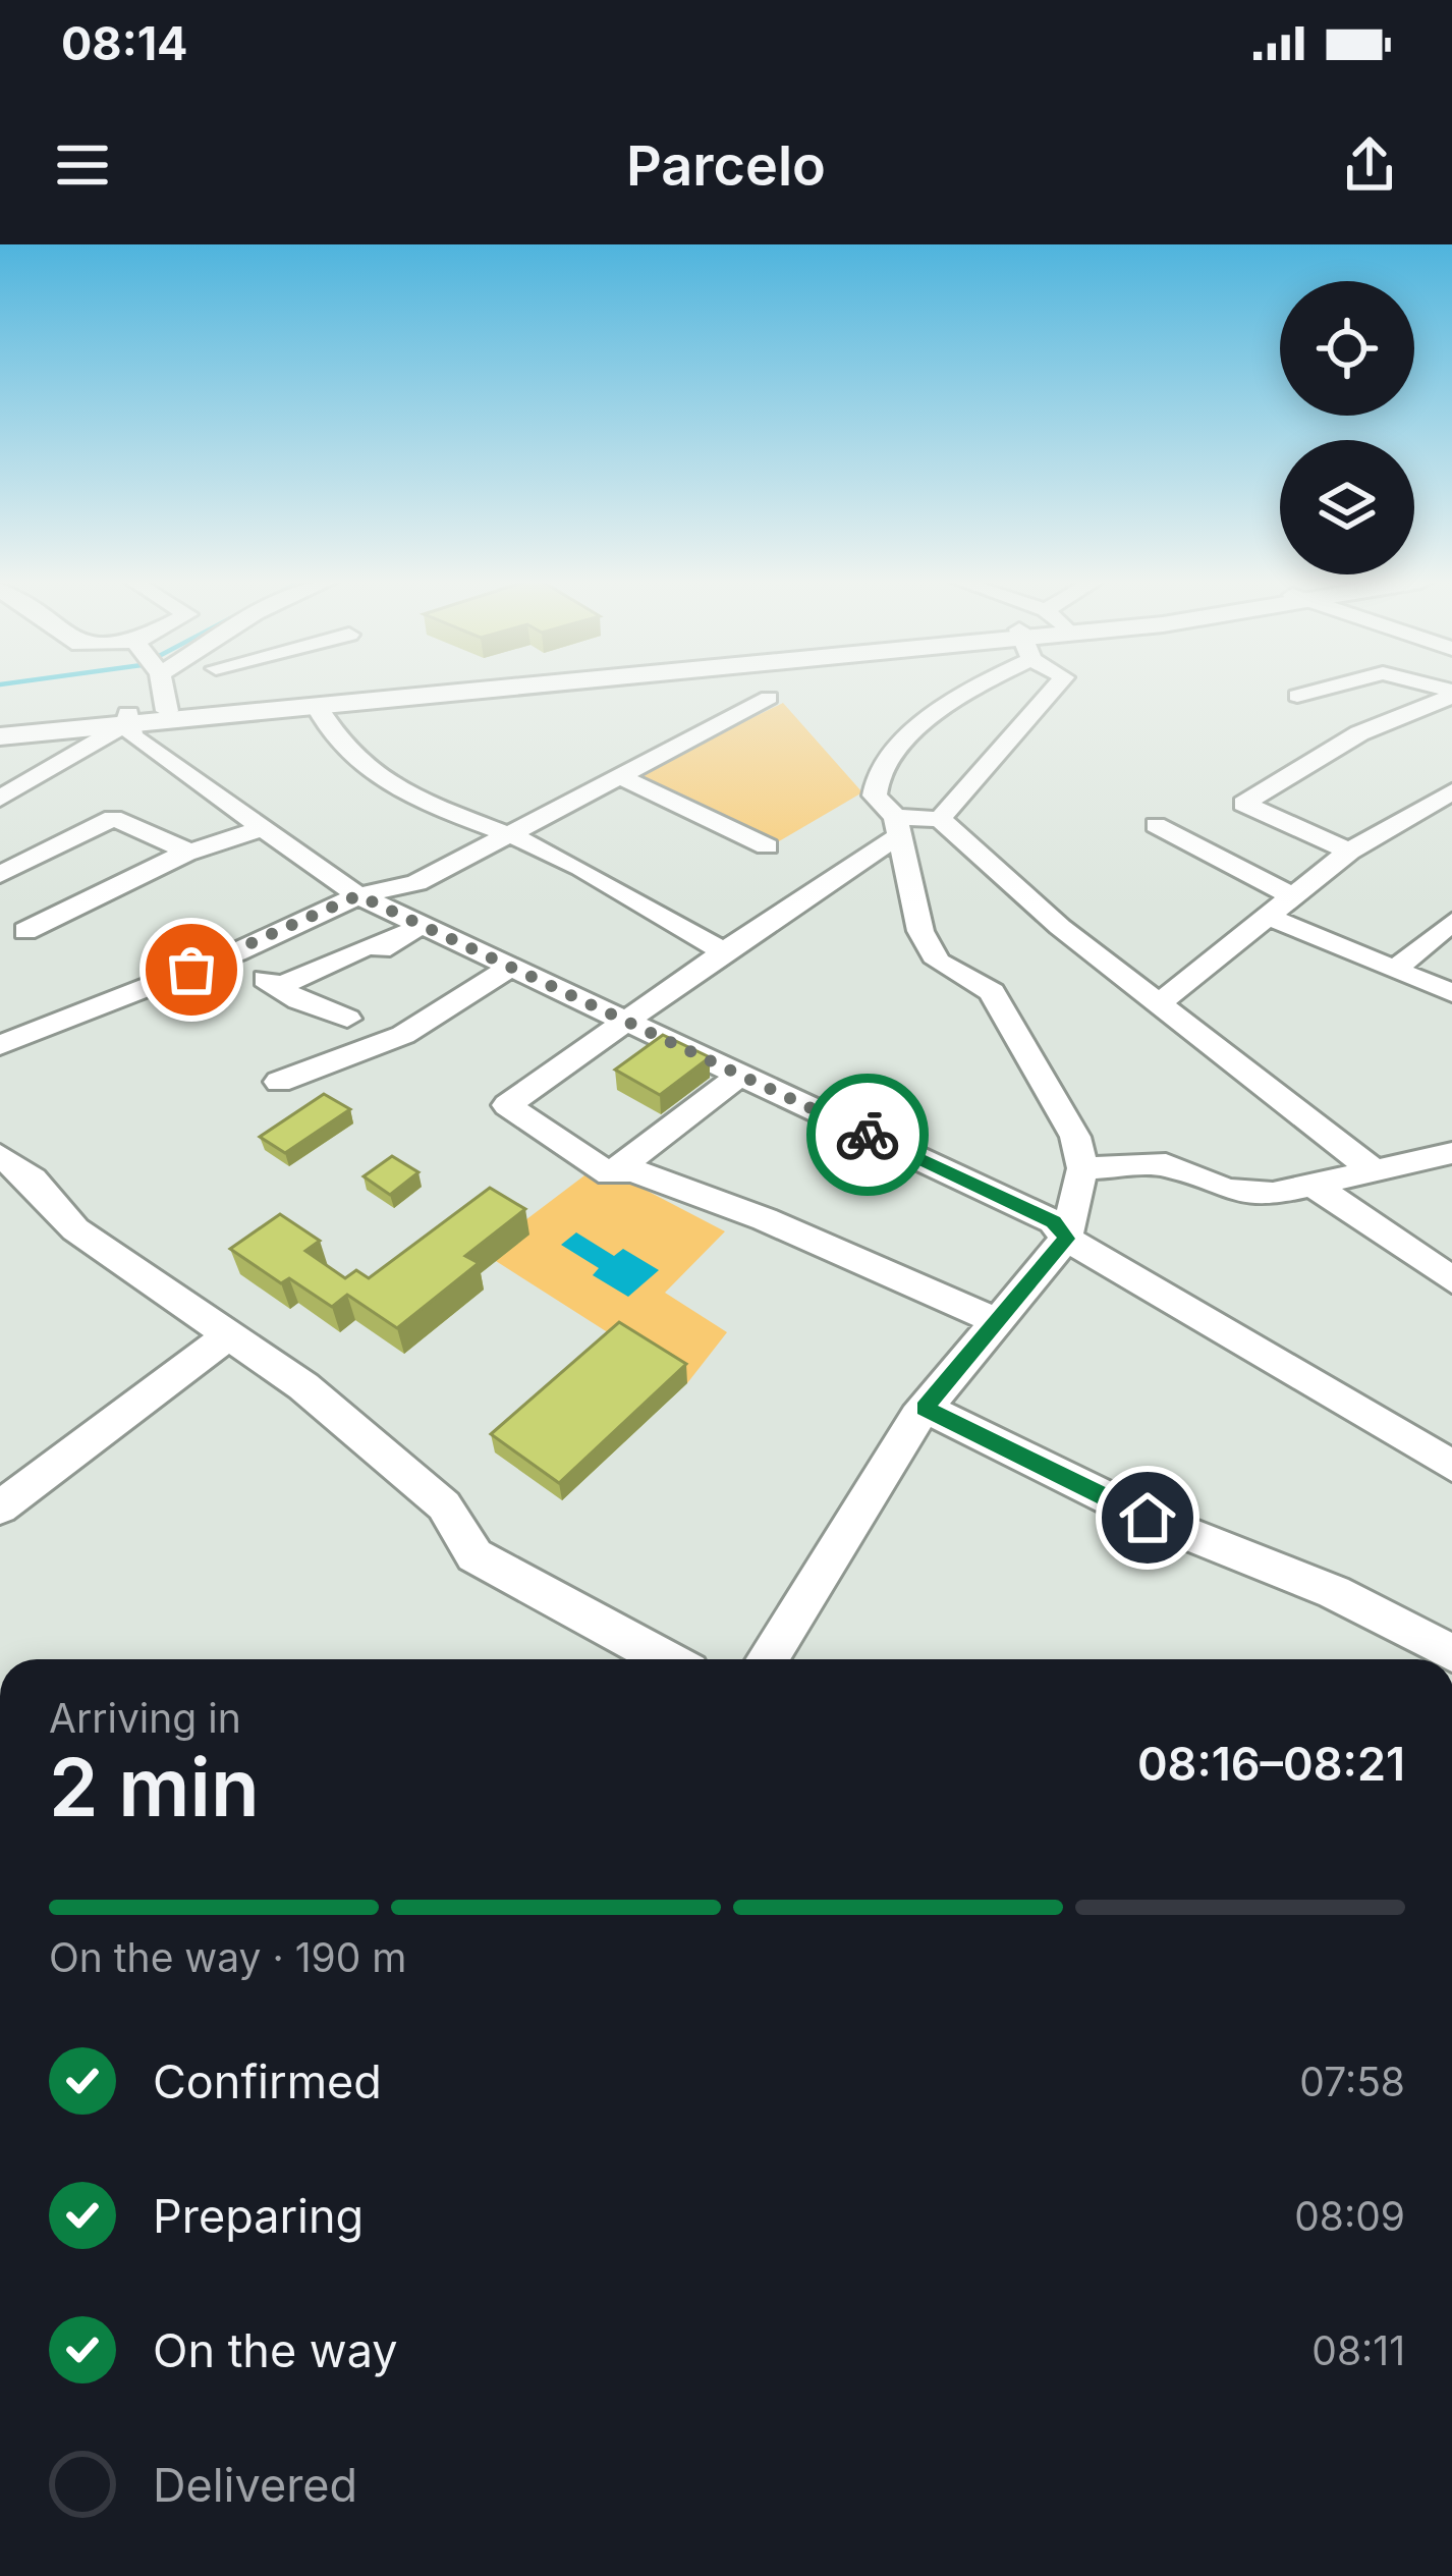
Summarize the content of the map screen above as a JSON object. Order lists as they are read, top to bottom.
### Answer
{
  "page": {
    "status": "08:14",
    "header": "Parcelo",
    "heading": ["2 min", "Arriving in", "08:16–08:21"],
    "bar": "On the way · 190 m",
    "list": [
      ["Confirmed", "07:58"],
      ["Preparing", "08:09"],
      ["On the way", "08:11"],
      "Delivered"
    ]
  }
}
